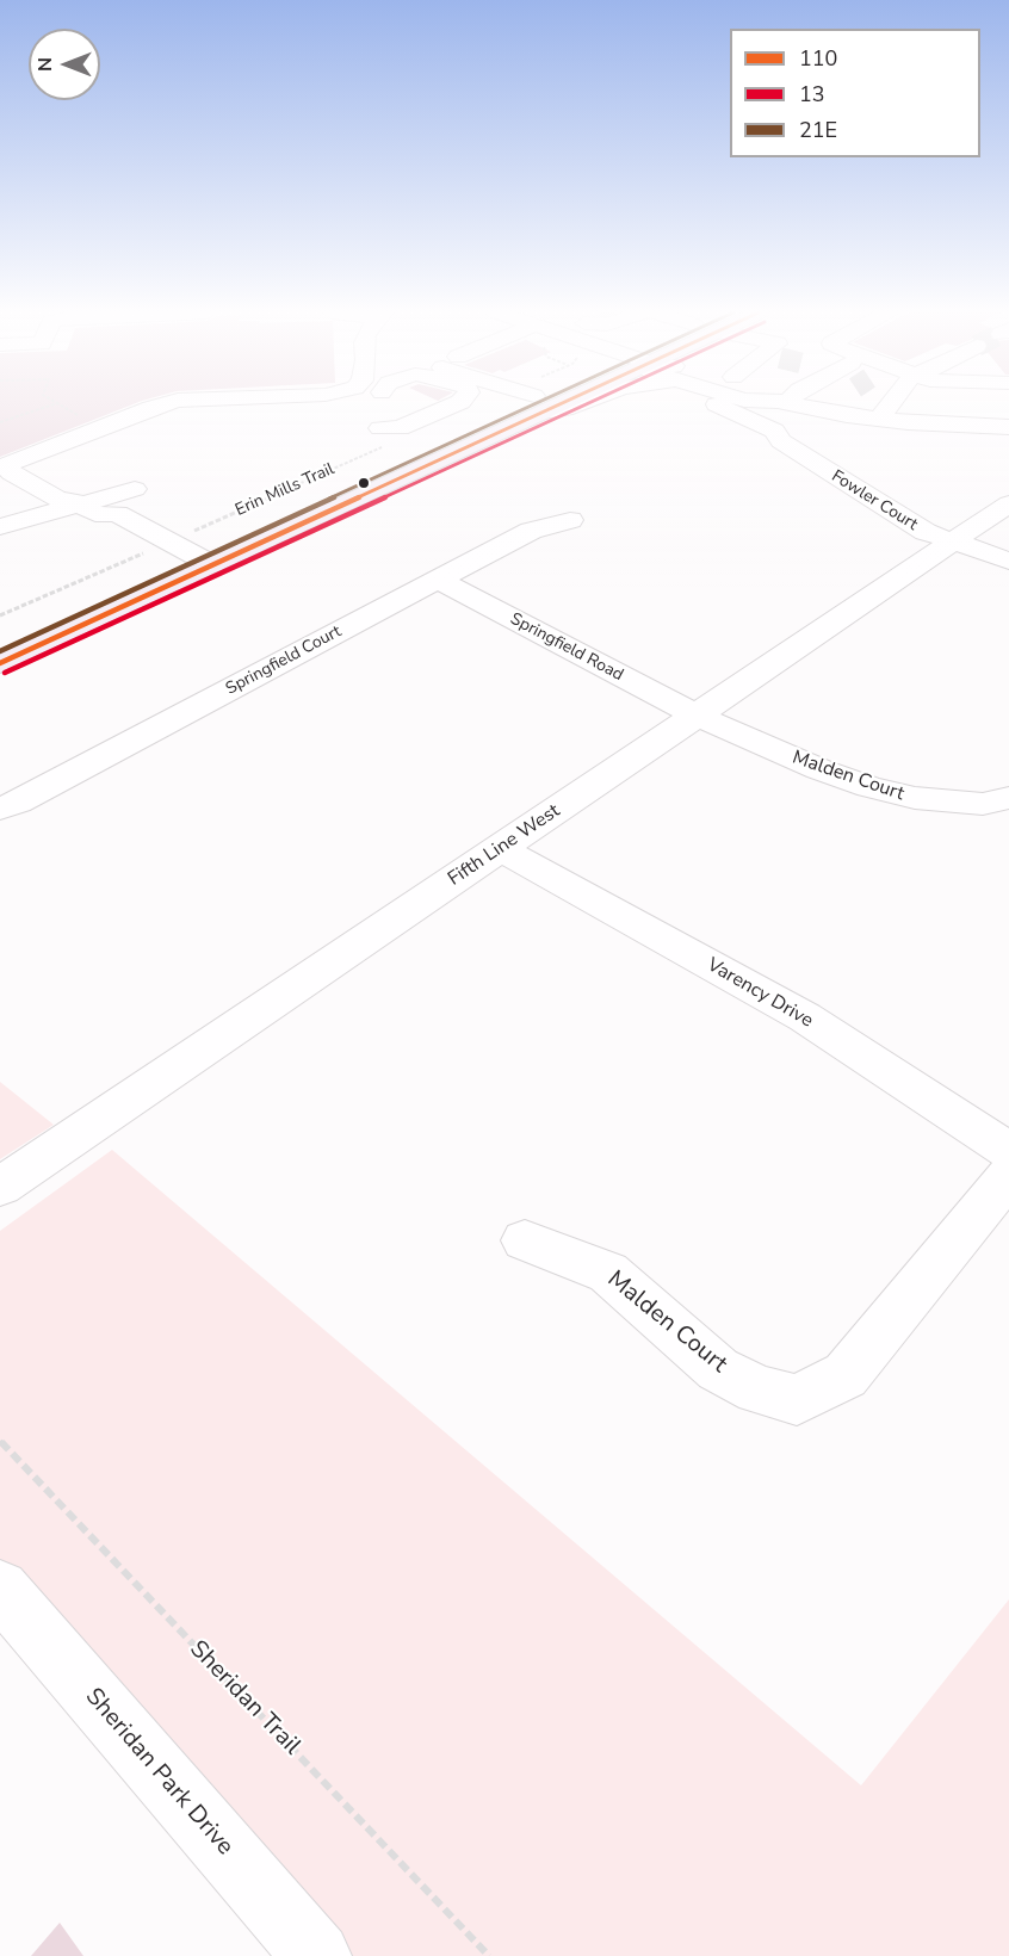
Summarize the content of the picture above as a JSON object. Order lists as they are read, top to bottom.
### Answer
{
  "streets": {
    "street": [
      "Fowler Court",
      "Springfield Road",
      "Springfield Court",
      "Malden Court",
      "Fifth Line West",
      "Varency Drive",
      "Sheridan Park Drive"
    ],
    "path": ["Erin Mills Trail", "Sheridan Trail"]
  },
  "crossings": [
    ["Fowler Court", "Fifth Line West"],
    ["Springfield Road", "Springfield Court"],
    ["Springfield Road", "Malden Court"],
    ["Springfield Road", "Fifth Line West"],
    ["Malden Court", "Fifth Line West"],
    ["Fifth Line West", "Varency Drive"]
  ],
  "lines": ["transit line 110", "transit line 13", "transit line 21E"],
  "legend": ["110", "13", "21E"],
  "north": "left"
}
